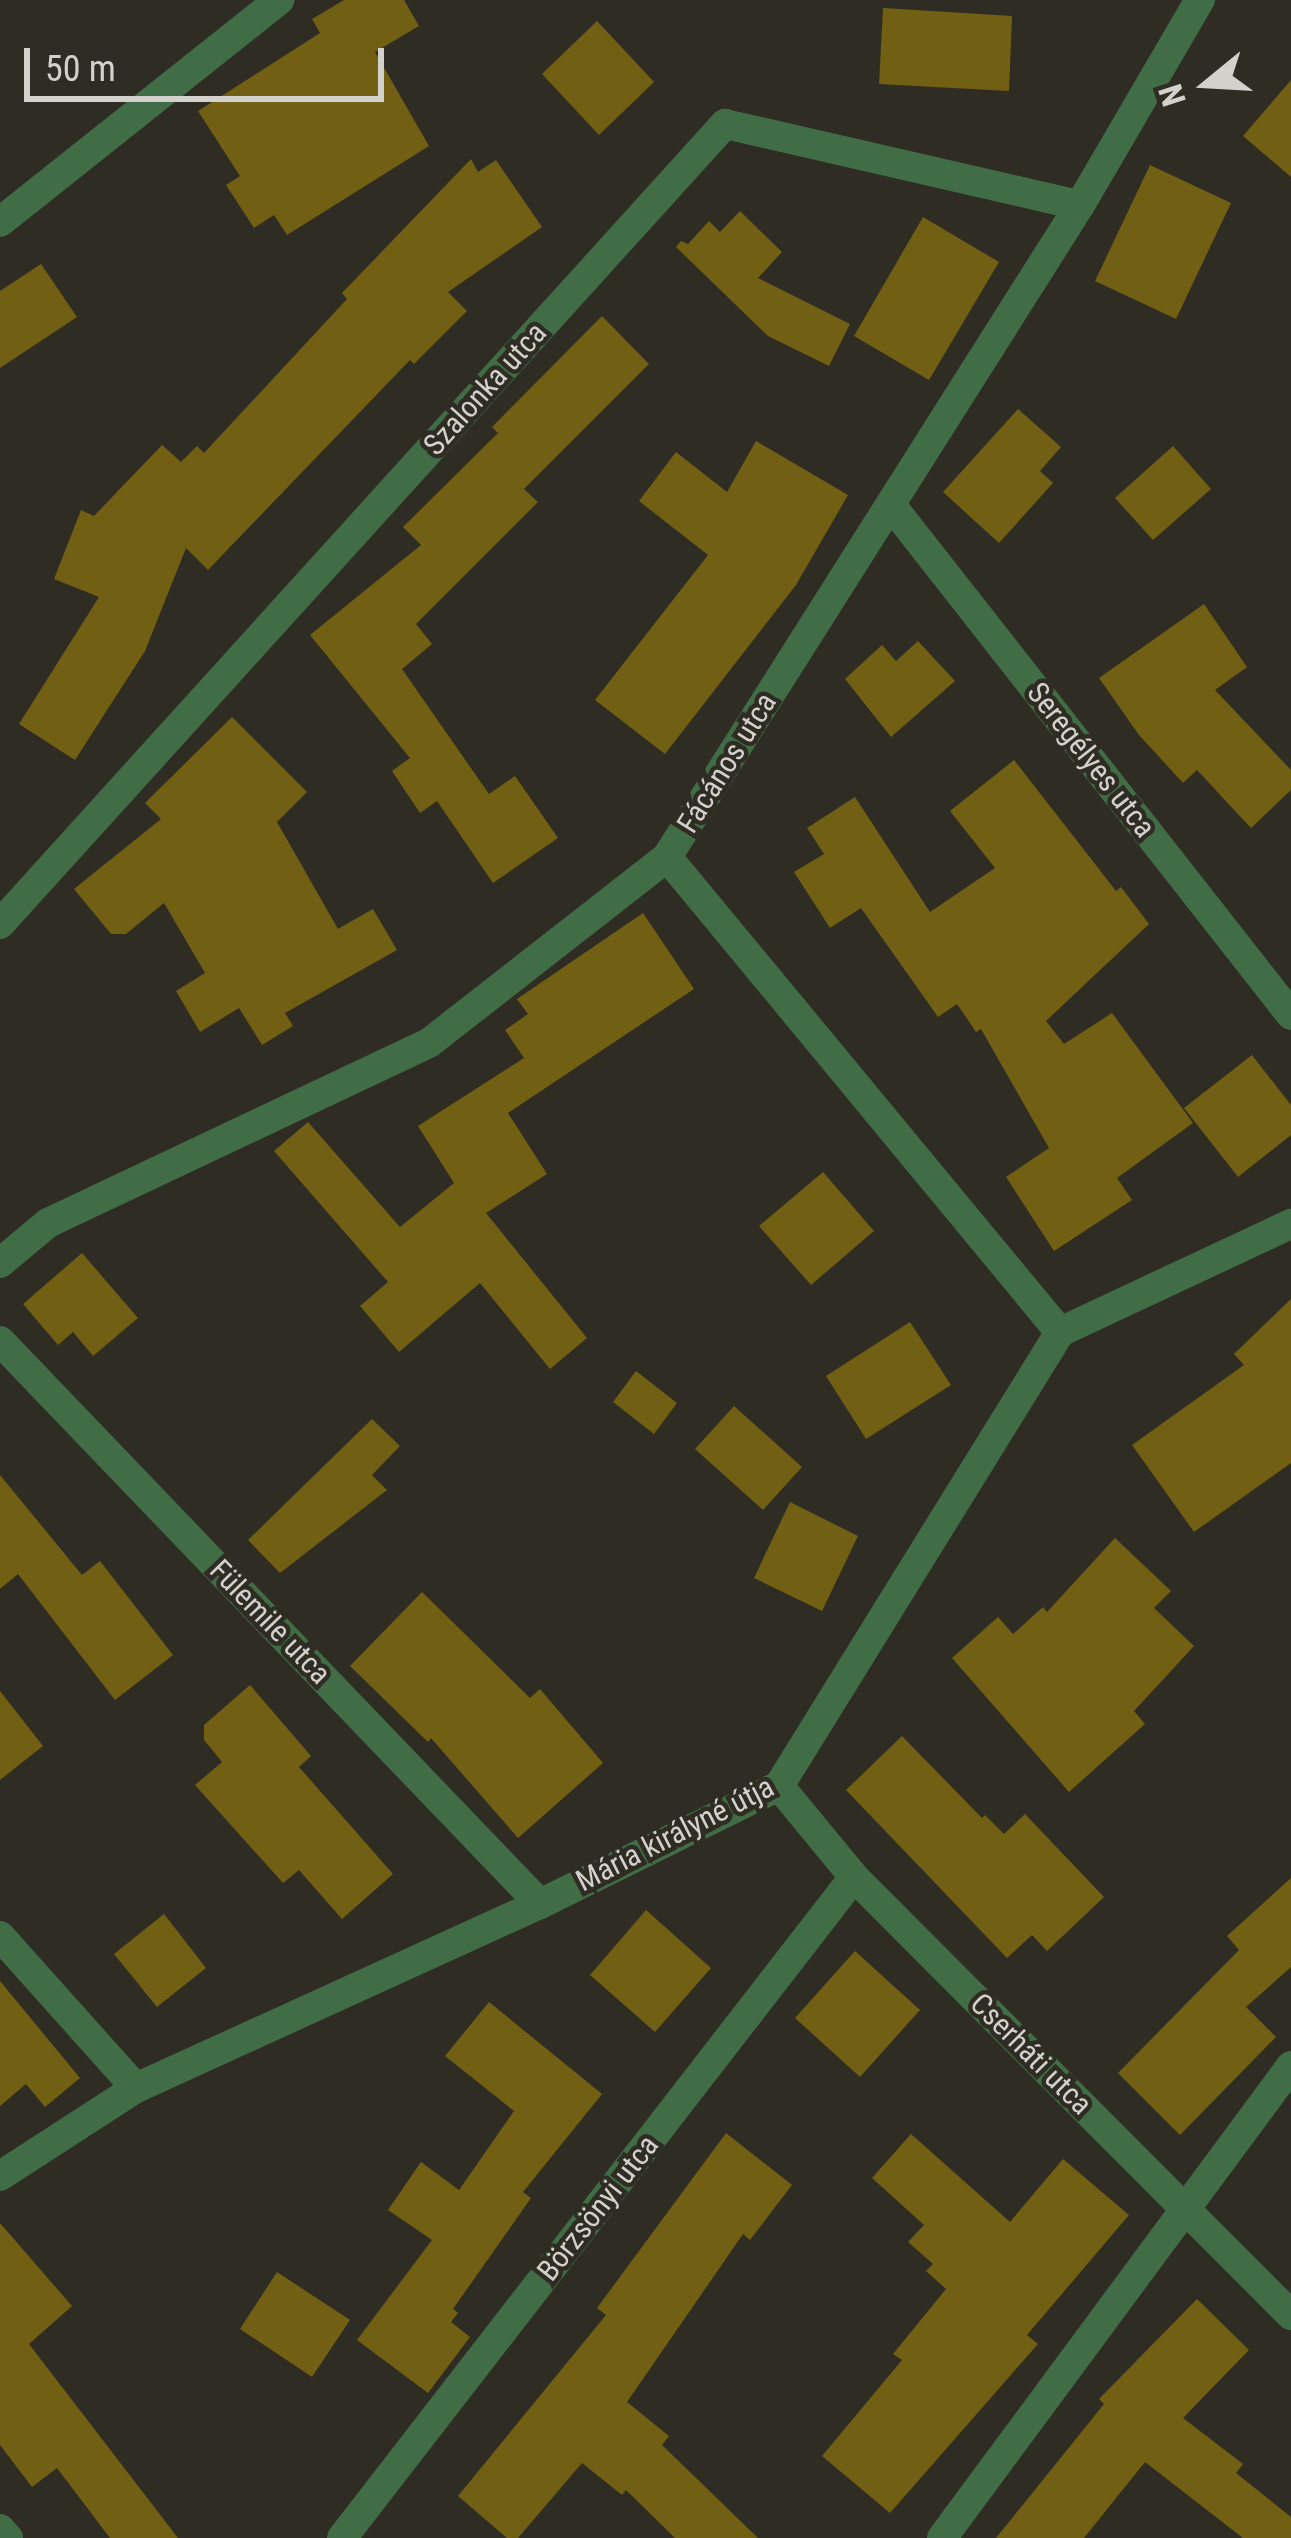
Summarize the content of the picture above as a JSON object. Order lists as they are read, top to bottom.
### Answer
{
  "streets": {
    "street": [
      "Szalonka utca",
      "Seregélyes utca",
      "Fácános utca",
      "Fülemile utca",
      "Mária királyné útja",
      "Cserháti utca",
      "Börzsönyi utca"
    ]
  },
  "crossings": [
    ["Szalonka utca", "Fácános utca"],
    ["Seregélyes utca", "Fácános utca"],
    ["Fülemile utca", "Mária királyné útja"],
    ["Mária királyné útja", "Cserháti utca"],
    ["Cserháti utca", "Börzsönyi utca"]
  ],
  "scale_bar": "50 m",
  "north": "left"
}
